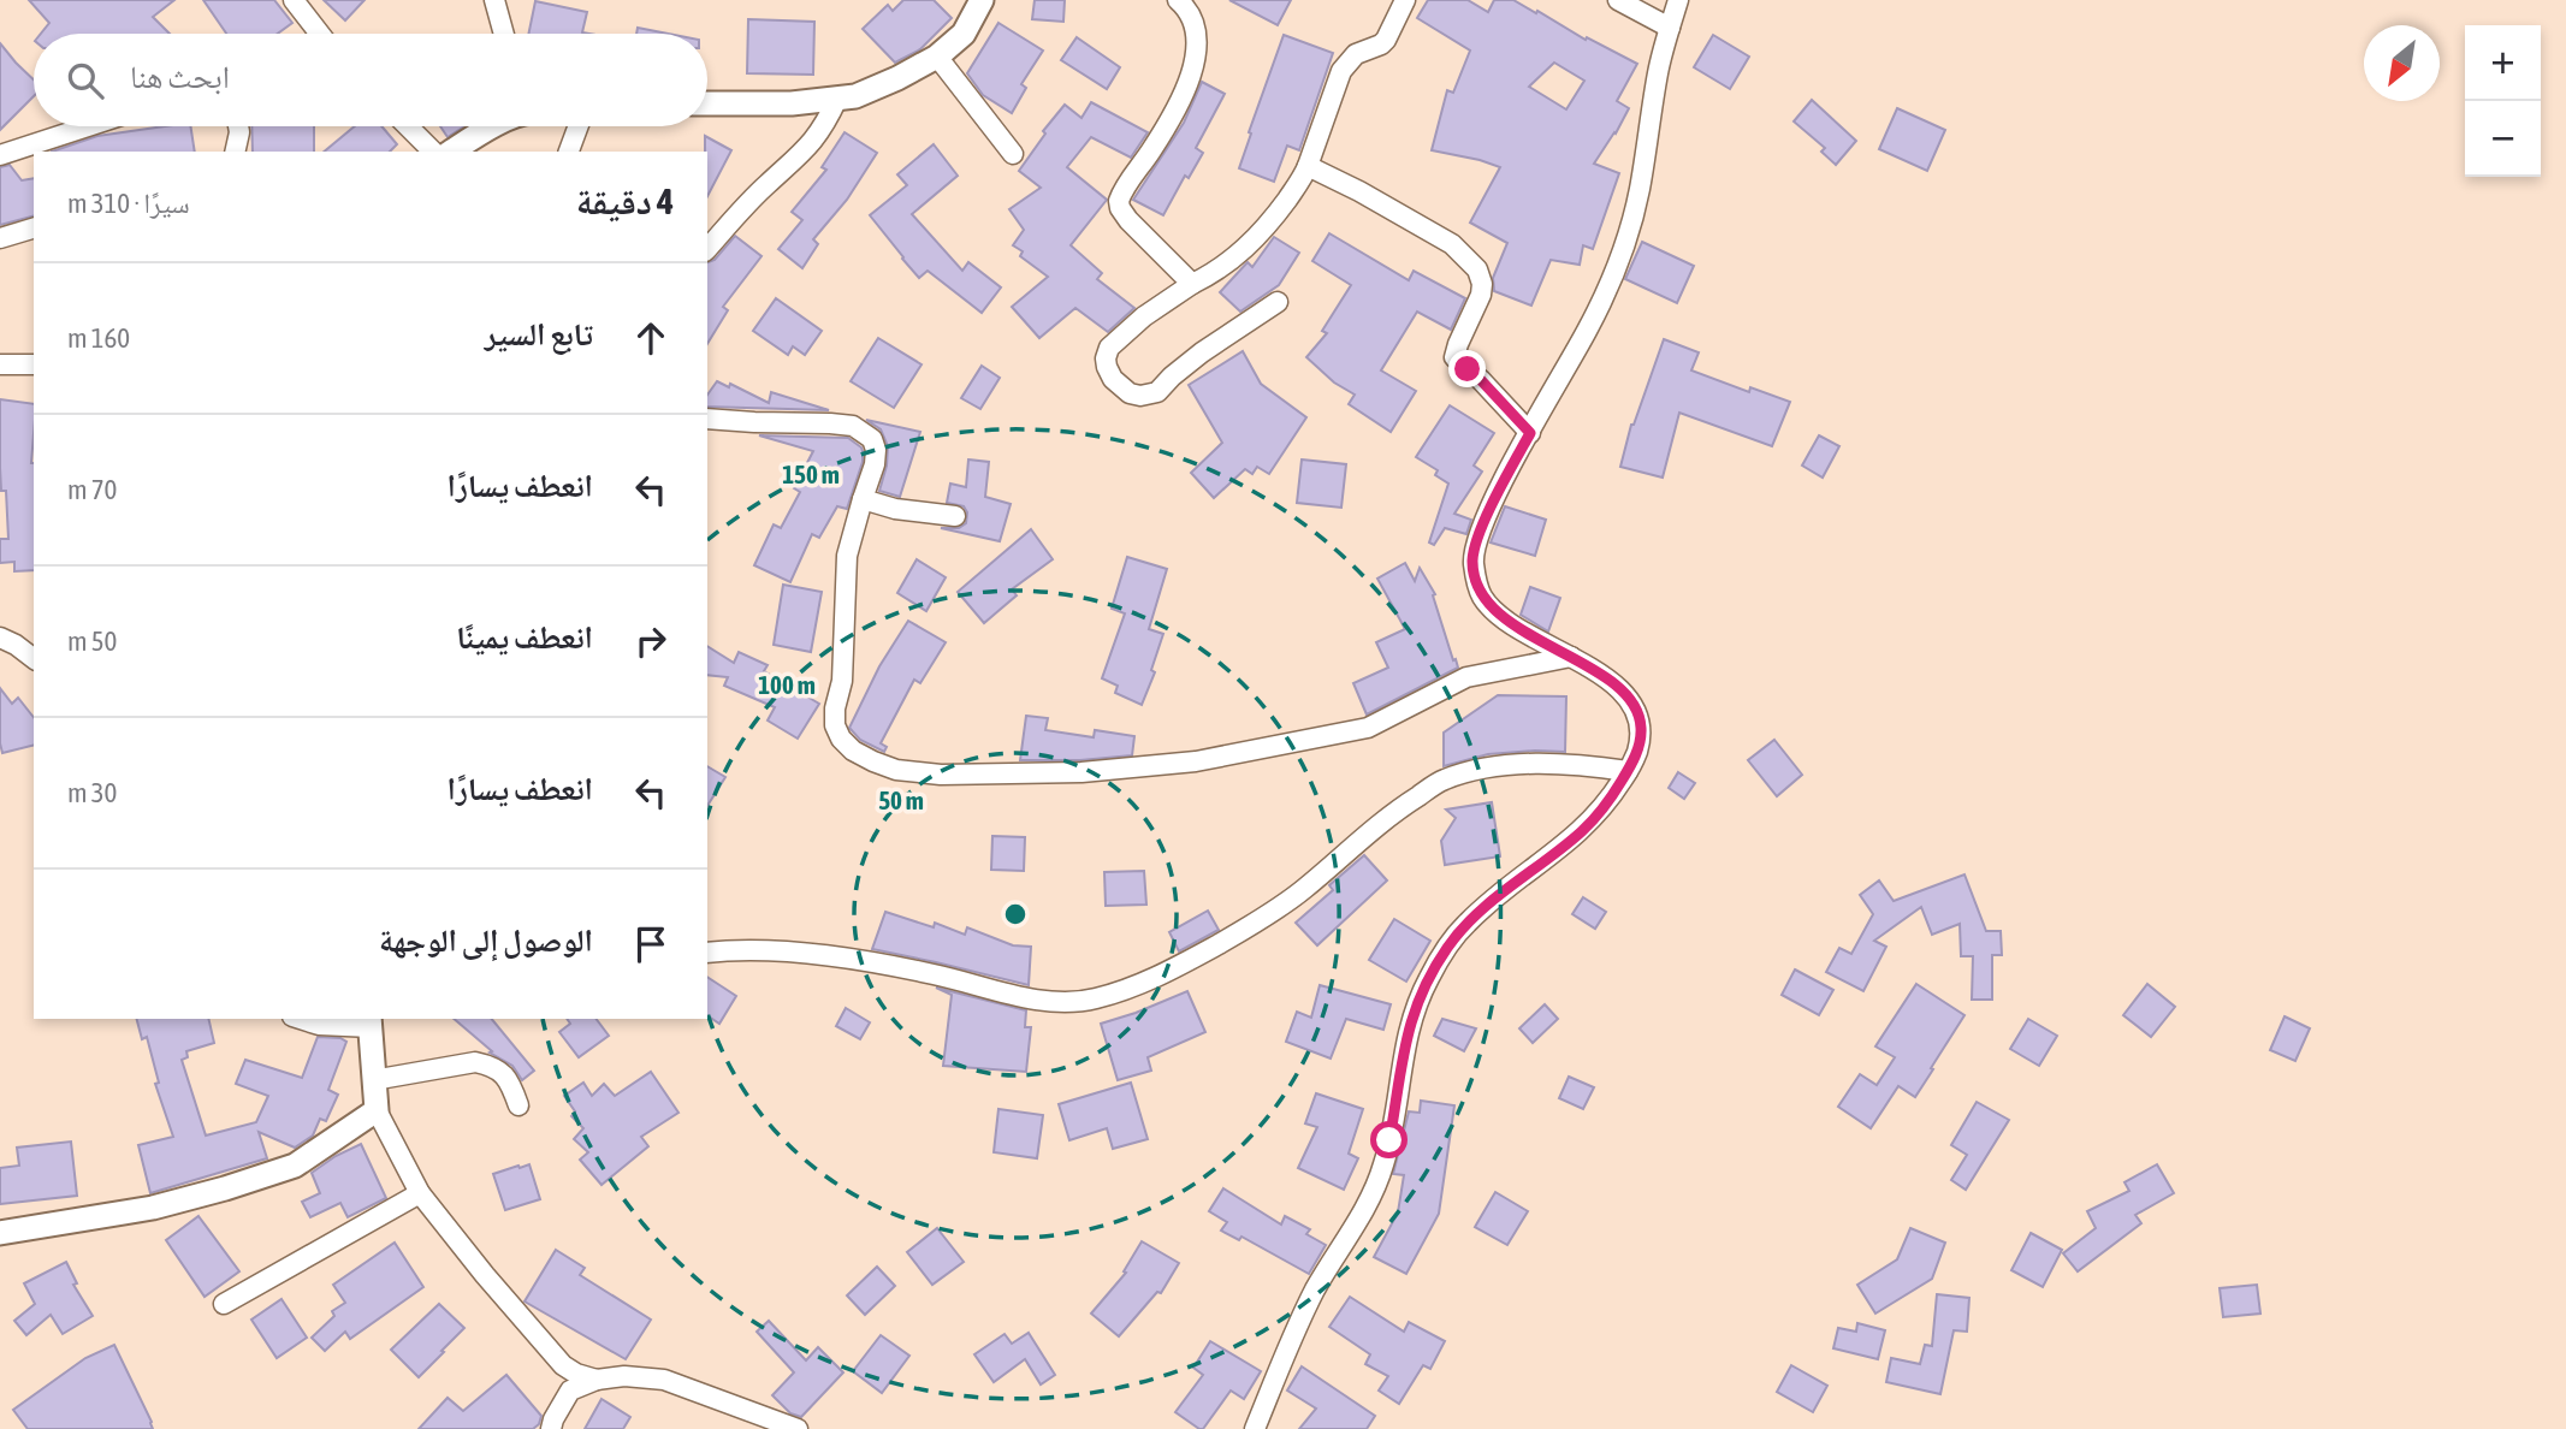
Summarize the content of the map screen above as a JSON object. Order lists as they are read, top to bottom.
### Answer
{
  "north": "bottom left",
  "page": {
    "map_buttons": ["+", "−"],
    "search": "ابحث هنا",
    "heading": ["4 دقيقة", "سيرًا · 310 m"],
    "list": [
      ["تابع السير", "160 m"],
      ["انعطف يسارًا", "70 m"],
      ["انعطف يمينًا", "50 m"],
      ["انعطف يسارًا", "30 m"],
      "الوصول إلى الوجهة"
    ]
  },
  "rings": ["150 m", "100 m", "50 m"]
}
